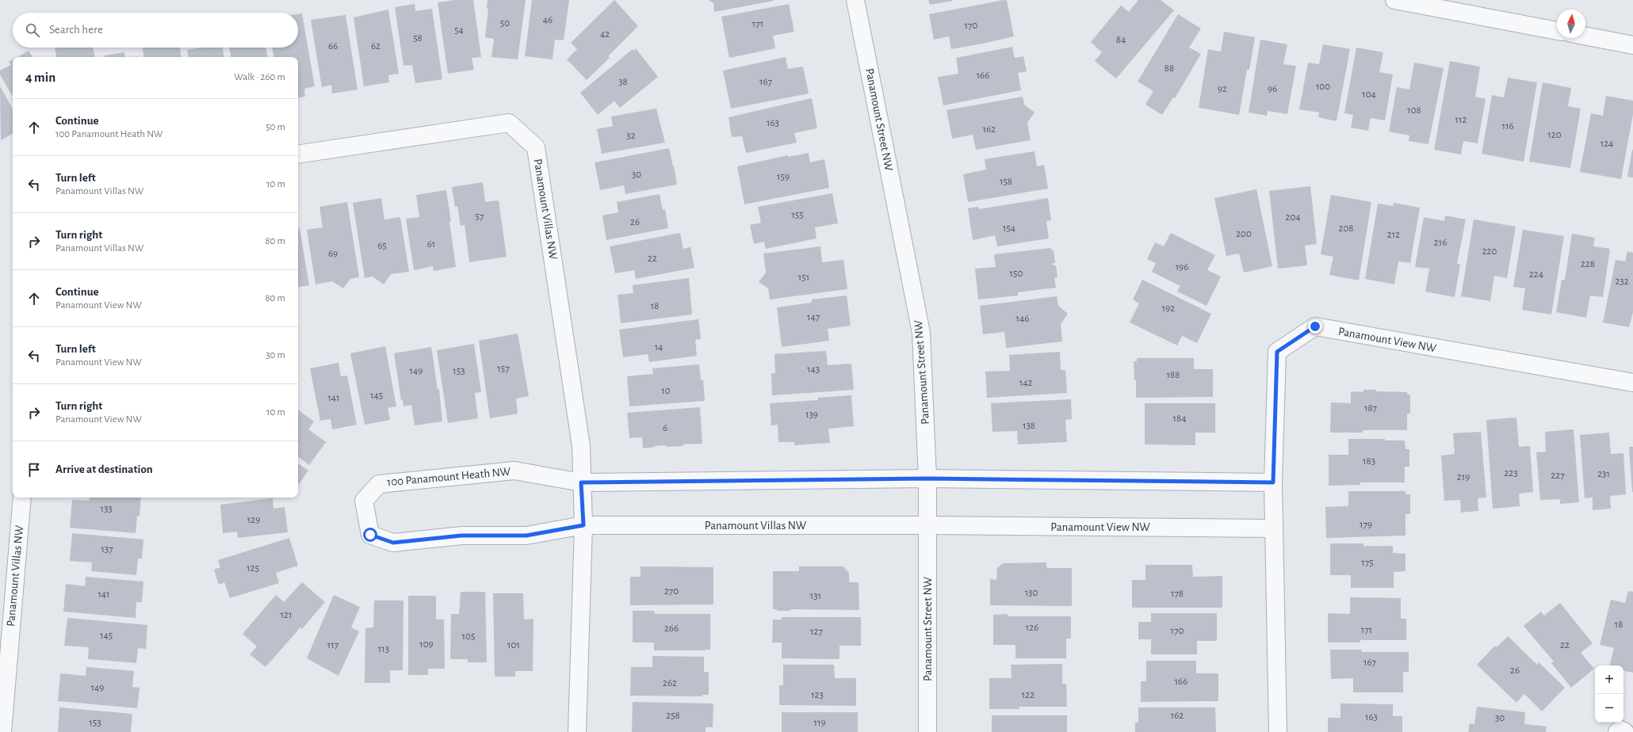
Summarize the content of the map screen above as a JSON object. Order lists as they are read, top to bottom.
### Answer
{
  "streets": {
    "street": [
      "Panamount Street NW",
      "Panamount Villas NW",
      "Panamount View NW",
      "100 Panamount Heath NW"
    ]
  },
  "crossings": [
    ["Panamount Street NW", "Panamount Villas NW"],
    ["Panamount Street NW", "Panamount View NW"],
    ["Panamount Villas NW", "Panamount View NW"],
    ["Panamount Villas NW", "100 Panamount Heath NW"]
  ],
  "house_numbers": [
    "46",
    "50",
    "171",
    "170",
    "54",
    "42",
    "58",
    "84",
    "66",
    "62",
    "88",
    "166",
    "38",
    "167",
    "100",
    "92",
    "96",
    "104",
    "108",
    "112",
    "163",
    "116",
    "162",
    "120",
    "32",
    "124",
    "30",
    "159",
    "158",
    "155",
    "57",
    "204",
    "26",
    "154",
    "208",
    "200",
    "212",
    "216",
    "61",
    "65",
    "220",
    "69",
    "22",
    "228",
    "196",
    "150",
    "224",
    "151",
    "232",
    "18",
    "192",
    "147",
    "146",
    "14",
    "157",
    "143",
    "149",
    "153",
    "188",
    "142",
    "10",
    "145",
    "141",
    "187",
    "139",
    "184",
    "138",
    "6",
    "183",
    "223",
    "231",
    "227",
    "219",
    "133",
    "129",
    "179",
    "137",
    "175",
    "125",
    "270",
    "130",
    "178",
    "141",
    "131",
    "121",
    "18",
    "126",
    "266",
    "171",
    "170",
    "127",
    "145",
    "105",
    "109",
    "117",
    "101",
    "22",
    "113",
    "167",
    "26",
    "166",
    "262",
    "149",
    "123",
    "122",
    "258",
    "162",
    "163",
    "30",
    "153",
    "119"
  ],
  "north": "top",
  "page": {
    "search": "Search here",
    "heading": ["4 min", "Walk · 260 m"],
    "list": [
      ["Continue", "100 Panamount Heath NW", "50 m"],
      ["Turn left", "Panamount Villas NW", "10 m"],
      ["Turn right", "Panamount Villas NW", "80 m"],
      ["Continue", "Panamount View NW", "80 m"],
      ["Turn left", "Panamount View NW", "30 m"],
      ["Turn right", "Panamount View NW", "10 m"],
      "Arrive at destination"
    ],
    "map_buttons": ["+", "−"]
  }
}
